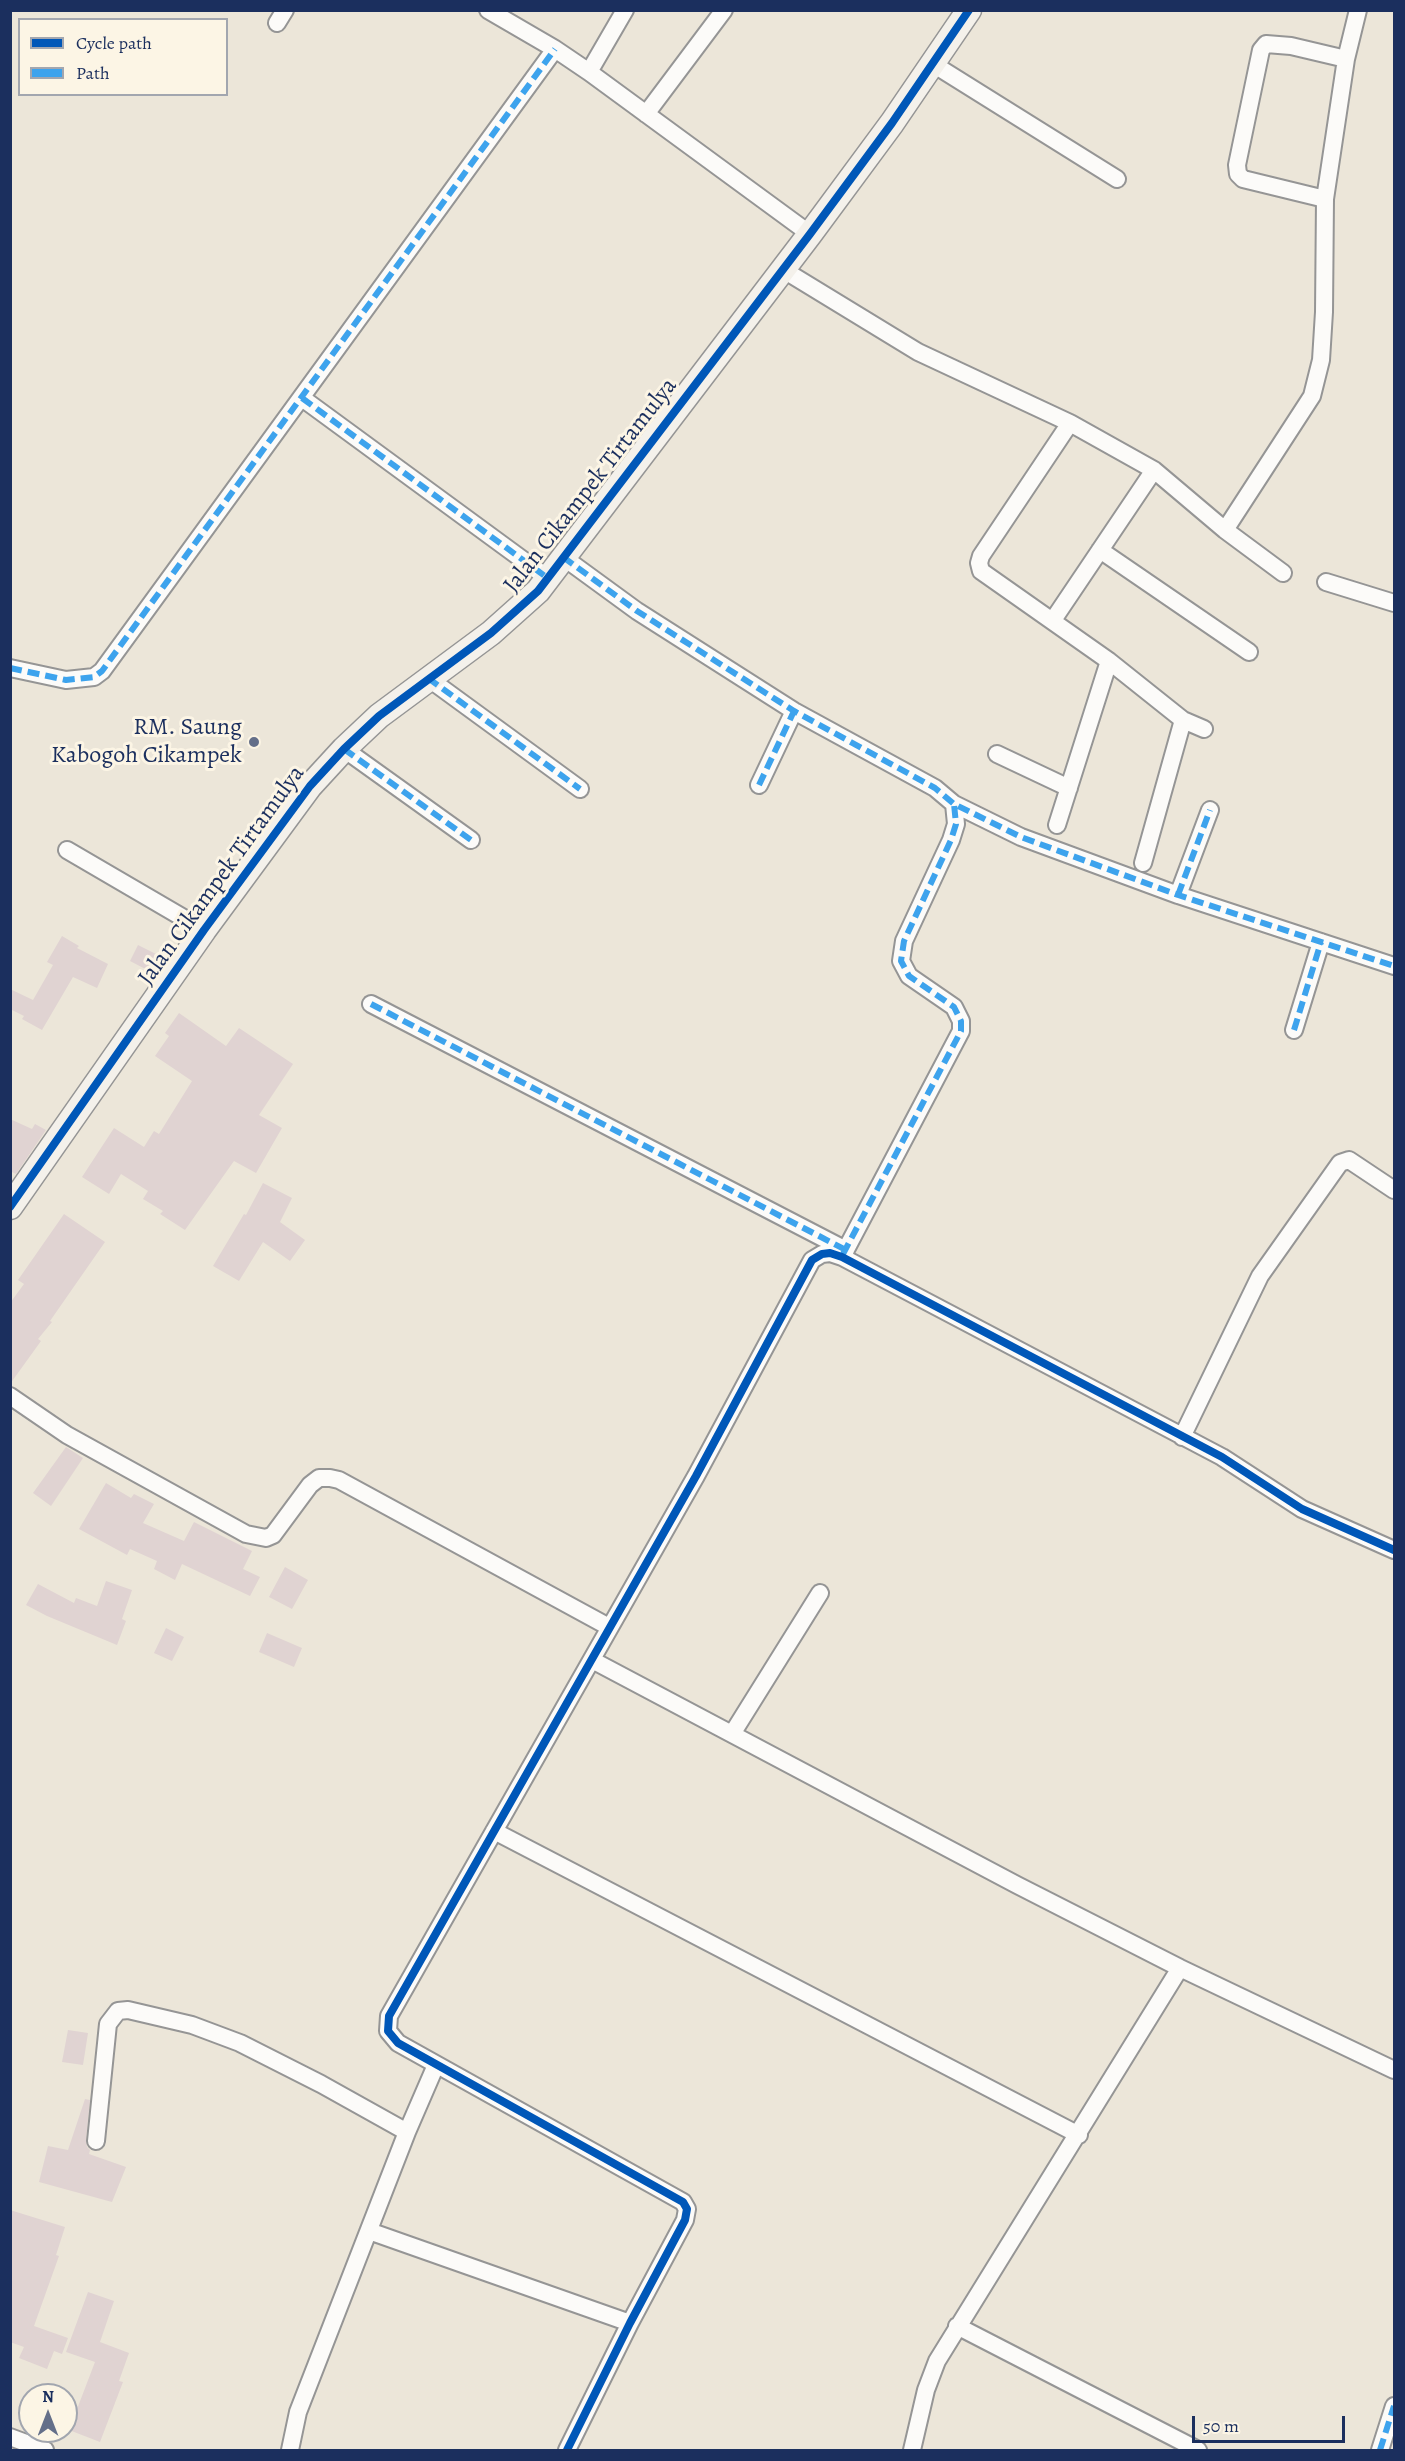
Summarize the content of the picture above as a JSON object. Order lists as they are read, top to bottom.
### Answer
{
  "streets": {
    "street": ["Jalan Cikampek Tirtamulya"]
  },
  "places": ["RM. Saung Kabogoh Cikampek"],
  "legend": ["Cycle path", "Path"],
  "scale_bar": "50 m",
  "north": "top"
}
